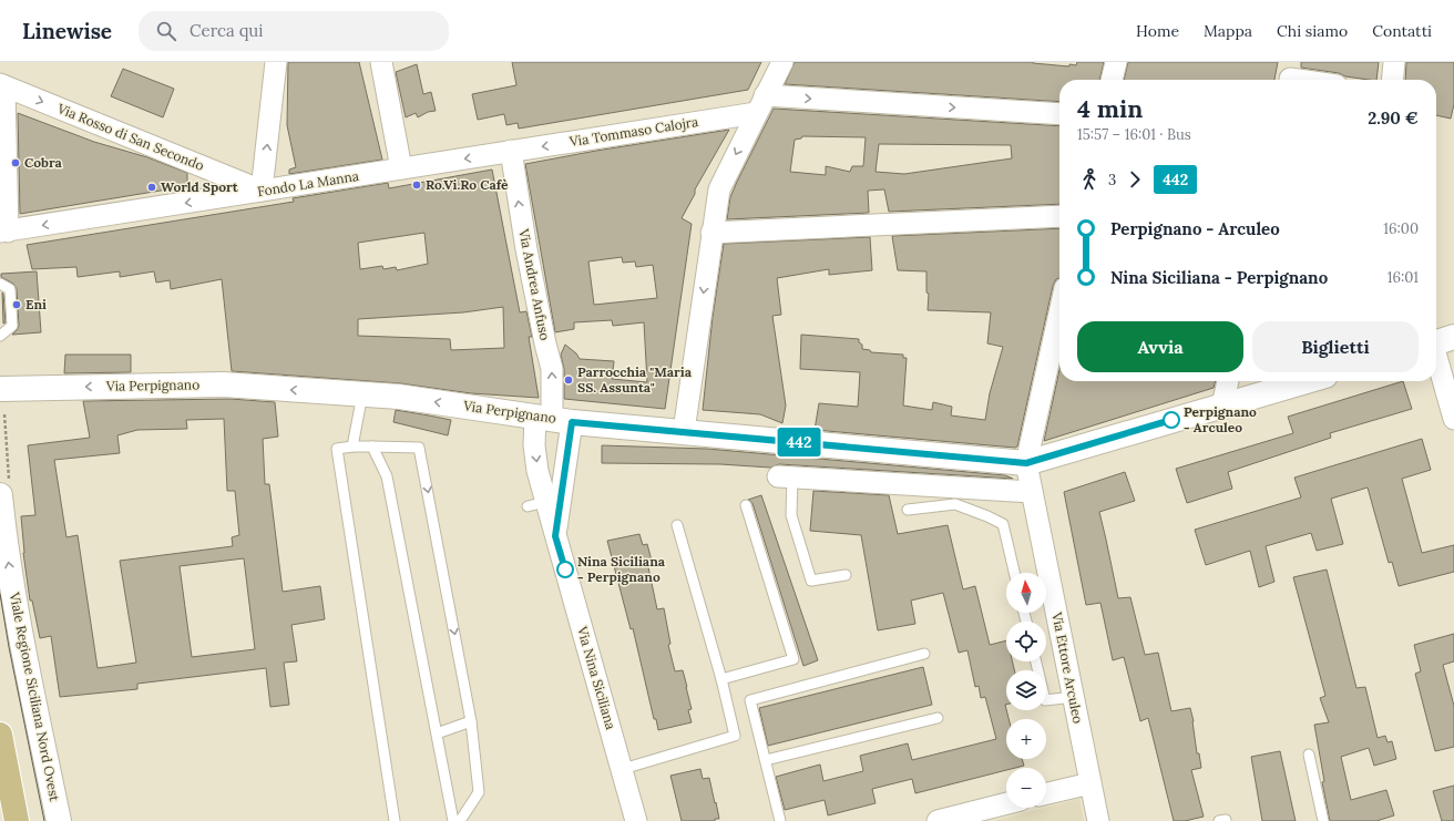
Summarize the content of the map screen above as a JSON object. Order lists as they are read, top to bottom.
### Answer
{
  "streets": {
    "street": [
      "Via Tommaso Calojra",
      "Via Rosso di San Secondo",
      "Fondo La Manna",
      "Via Andrea Anfuso",
      "Via Perpignano",
      "Via Ettore Arculeo",
      "Via Nina Siciliana",
      "Viale Regione Siciliana Nord Ovest"
    ]
  },
  "crossings": [
    ["Via Tommaso Calojra", "Fondo La Manna"],
    ["Via Tommaso Calojra", "Via Andrea Anfuso"],
    ["Via Rosso di San Secondo", "Fondo La Manna"],
    ["Fondo La Manna", "Via Andrea Anfuso"],
    ["Via Andrea Anfuso", "Via Perpignano"],
    ["Via Andrea Anfuso", "Via Nina Siciliana"],
    ["Via Perpignano", "Via Ettore Arculeo"],
    ["Via Perpignano", "Via Nina Siciliana"]
  ],
  "one_way": [
    "Via Rosso di San Secondo",
    "Fondo La Manna",
    "Via Perpignano",
    "Viale Regione Siciliana Nord Ovest"
  ],
  "places": [
    "Cobra",
    "Ro.Vi.Ro Cafè",
    "World Sport",
    "Eni",
    "Parrocchia \"Maria SS. Assunta\"",
    "Perpignano - Arculeo",
    "Nina Siciliana - Perpignano"
  ],
  "lines": ["bus line 442"],
  "north": "top",
  "page": {
    "header": "Linewise",
    "search": "Cerca qui",
    "nav": [
      "Home",
      "Mappa",
      "Chi siamo",
      "Contatti"
    ],
    "on_map": "442",
    "heading": ["4 min", "15:57 – 16:01 · Bus", "2.90 €"],
    "legs": ["3", "442"],
    "list": [
      {
        "name": "Perpignano - Arculeo",
        "value": "16:00"
      },
      {
        "name": "Nina Siciliana - Perpignano",
        "value": "16:01"
      }
    ],
    "buttons": ["Avvia", "Biglietti"],
    "map_buttons": ["+", "−"]
  }
}
